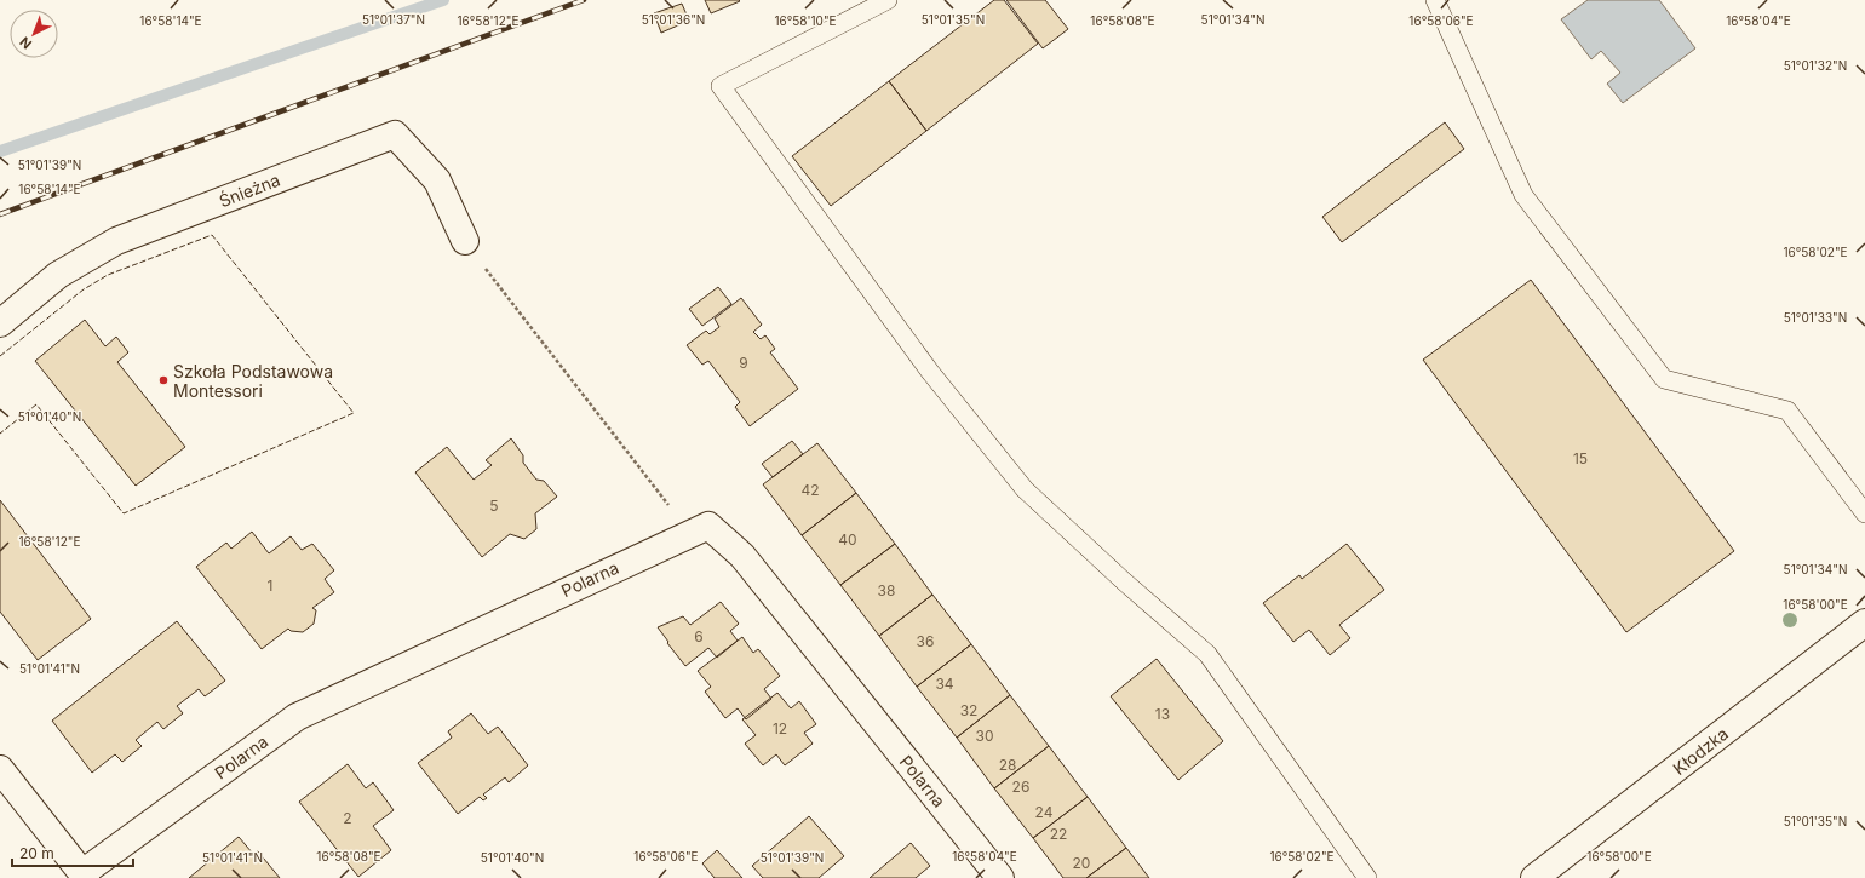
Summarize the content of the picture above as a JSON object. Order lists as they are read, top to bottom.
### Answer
{
  "streets": {
    "street": ["Śnieżna", "Polarna", "Kłodzka"]
  },
  "places": ["Szkoła Podstawowa Montessori"],
  "house_numbers": [
    "9",
    "15",
    "42",
    "5",
    "40",
    "1",
    "38",
    "6",
    "36",
    "34",
    "32",
    "13",
    "12",
    "30",
    "28",
    "26",
    "24",
    "2",
    "22",
    "20"
  ],
  "scale_bar": "20 m",
  "north": "bottom left",
  "coordinates": [
    "51°01'37\"N",
    "51°01'36\"N",
    "51°01'35\"N",
    "51°01'34\"N",
    "16°58'14\"E",
    "16°58'12\"E",
    "16°58'10\"E",
    "16°58'08\"E",
    "16°58'06\"E",
    "16°58'04\"E",
    "51°01'32\"N",
    "51°01'39\"N",
    "16°58'02\"E",
    "51°01'33\"N",
    "51°01'40\"N",
    "16°58'00\"E",
    "51°01'41\"N"
  ]
}
